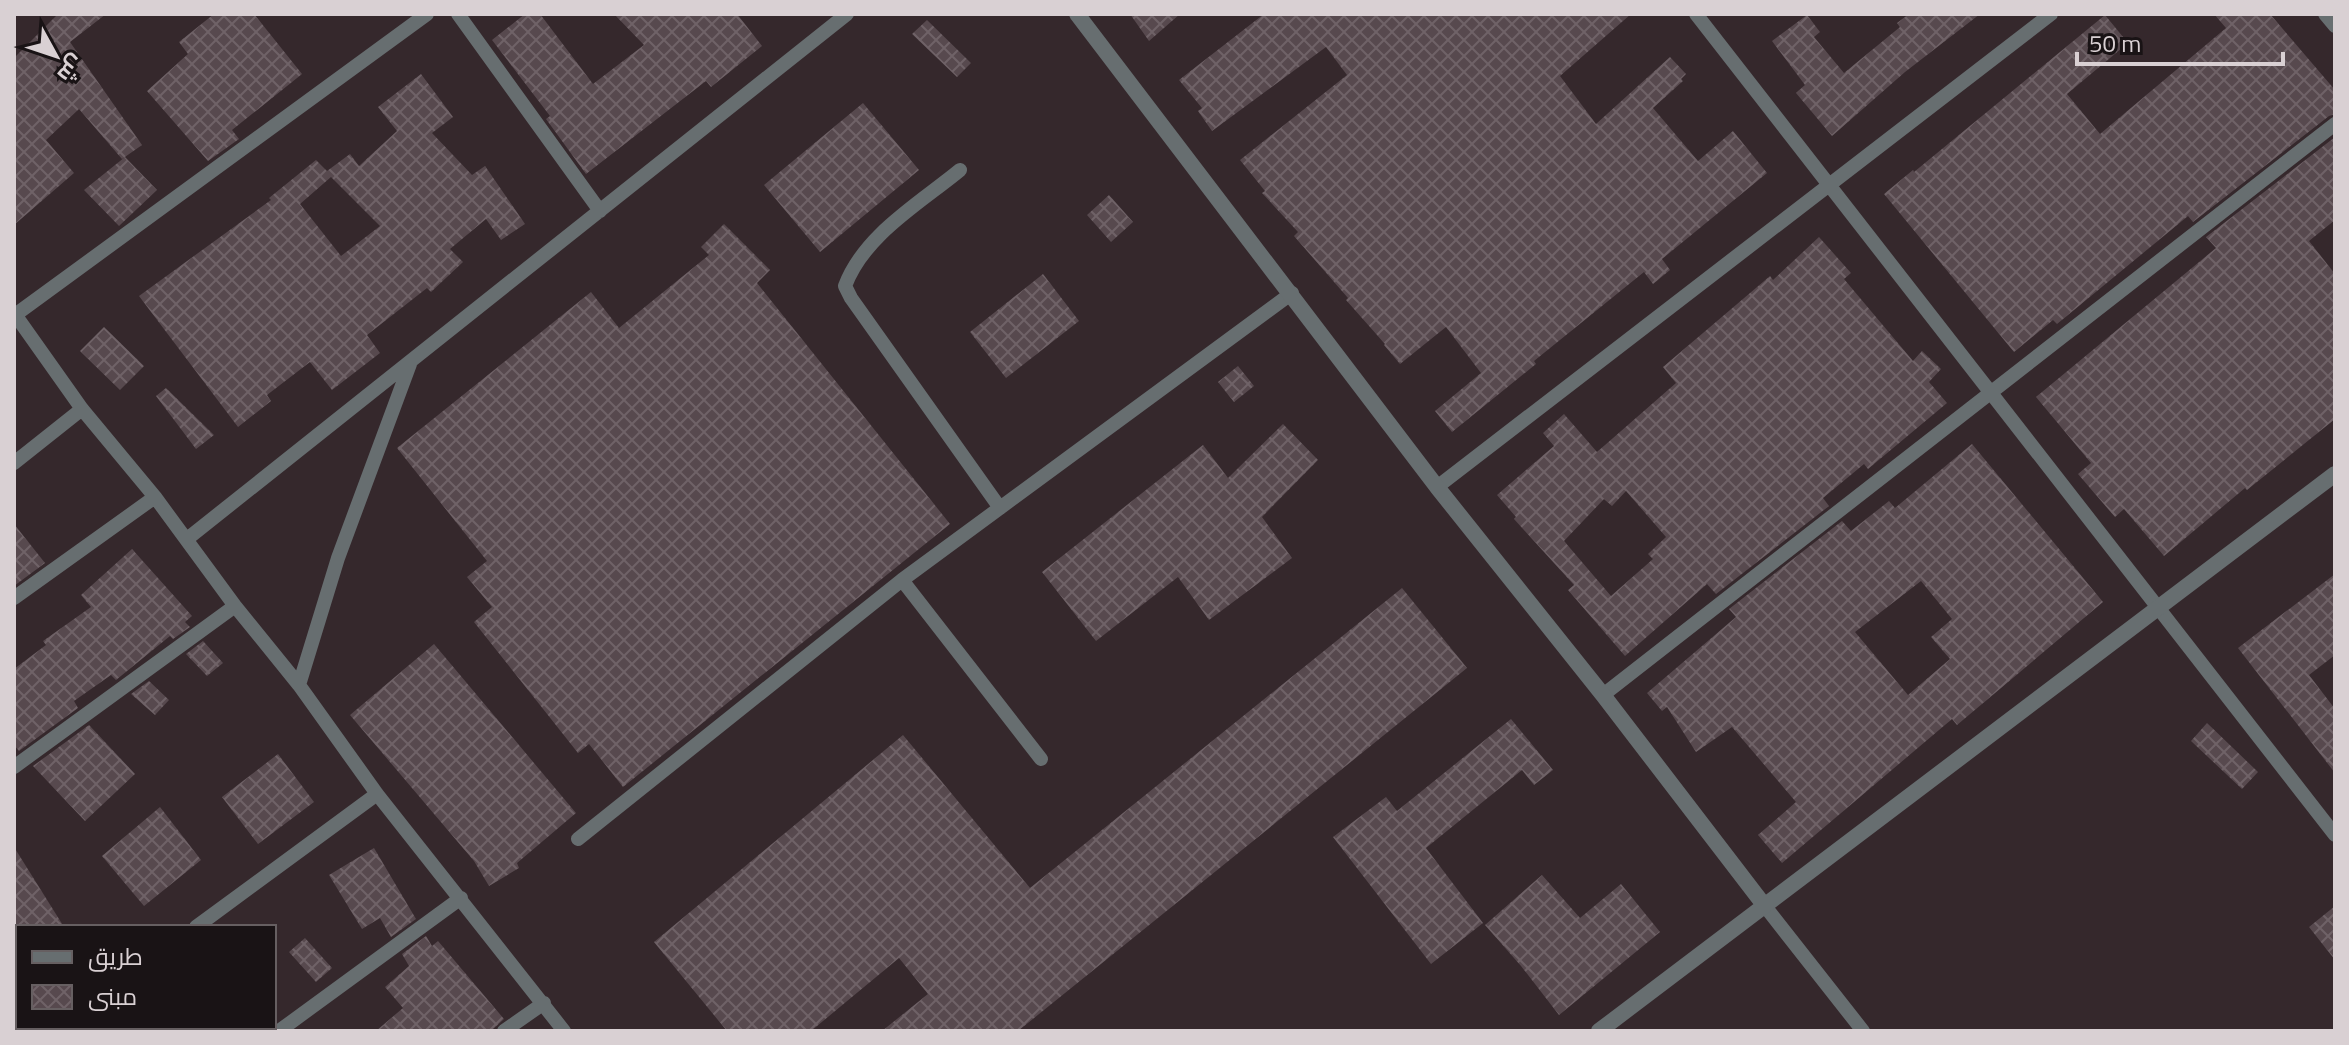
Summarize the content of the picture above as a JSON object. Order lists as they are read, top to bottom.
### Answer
{
  "legend": ["طريق", "مبنى"],
  "scale_bar": "50 m",
  "north": "bottom right"
}
